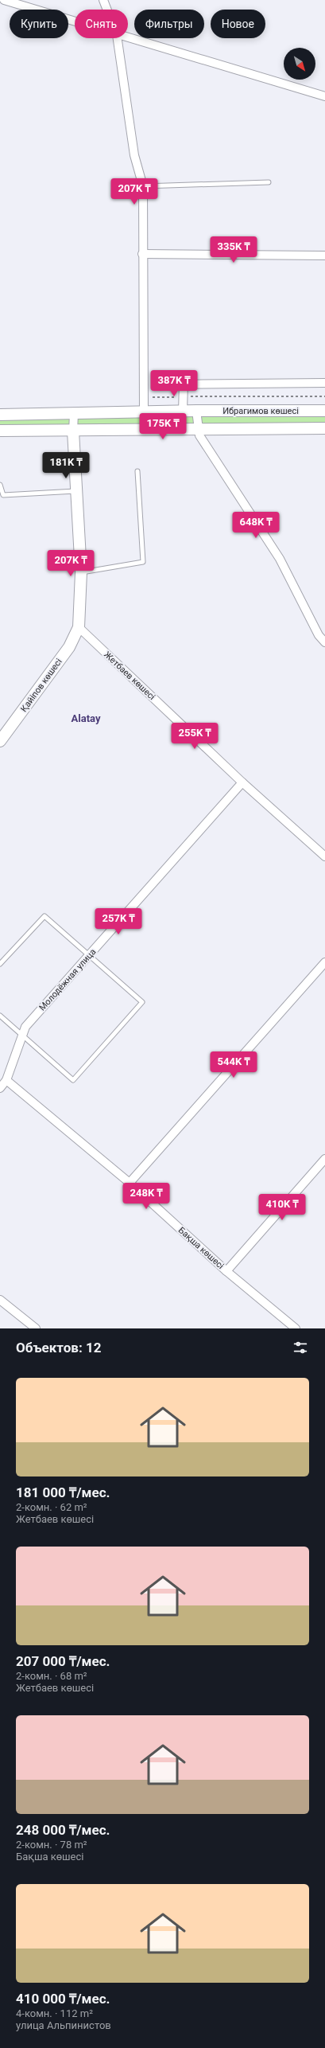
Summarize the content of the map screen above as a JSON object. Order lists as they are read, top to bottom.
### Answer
{
  "streets": {
    "street": [
      "Ибрагимов көшесі",
      "Жетбаев көшесі",
      "Қайіпов көшесі",
      "Молодёжная улица",
      "Бақша көшесі"
    ]
  },
  "crossings": [
    ["Жетбаев көшесі", "Қайіпов көшесі"],
    ["Жетбаев көшесі", "Молодёжная улица"],
    ["Молодёжная улица", "Бақша көшесі"]
  ],
  "districts": ["Alatay"],
  "north": "bottom right",
  "page": {
    "chip": [
      "Купить",
      "Снять",
      "Фильтры",
      "Новое"
    ],
    "price": [
      "207K ₸",
      "335K ₸",
      "387K ₸",
      "175K ₸",
      "181K ₸",
      "648K ₸",
      "207K ₸",
      "255K ₸",
      "257K ₸",
      "544K ₸",
      "248K ₸",
      "410K ₸"
    ],
    "heading": "Объектов: 12",
    "list": [
      {
        "name": "181 000 ₸/мес.",
        "note": "2-комн. · 62 m² · Жетбаев көшесі"
      },
      {
        "name": "207 000 ₸/мес.",
        "note": "2-комн. · 68 m² · Жетбаев көшесі"
      },
      {
        "name": "248 000 ₸/мес.",
        "note": "2-комн. · 78 m² · Бақша көшесі"
      },
      {
        "name": "410 000 ₸/мес.",
        "note": "4-комн. · 112 m² · улица Альпинистов"
      }
    ]
  }
}
